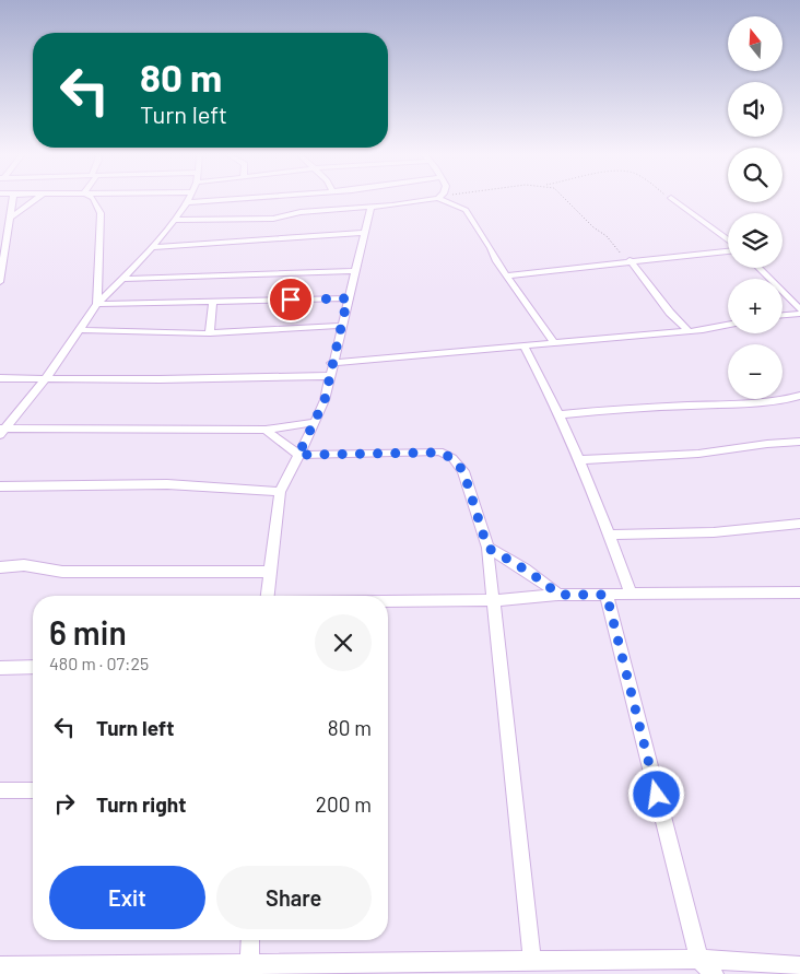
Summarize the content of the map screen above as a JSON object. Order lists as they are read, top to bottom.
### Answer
{
  "north": "top",
  "page": {
    "map_buttons": ["+", "−"],
    "turn": ["80 m", "Turn left"],
    "heading": ["6 min", "480 m · 07:25"],
    "list": [
      {
        "name": "Turn left",
        "value": "80 m"
      },
      {
        "name": "Turn right",
        "value": "200 m"
      }
    ],
    "buttons": ["Exit", "Share"]
  }
}
